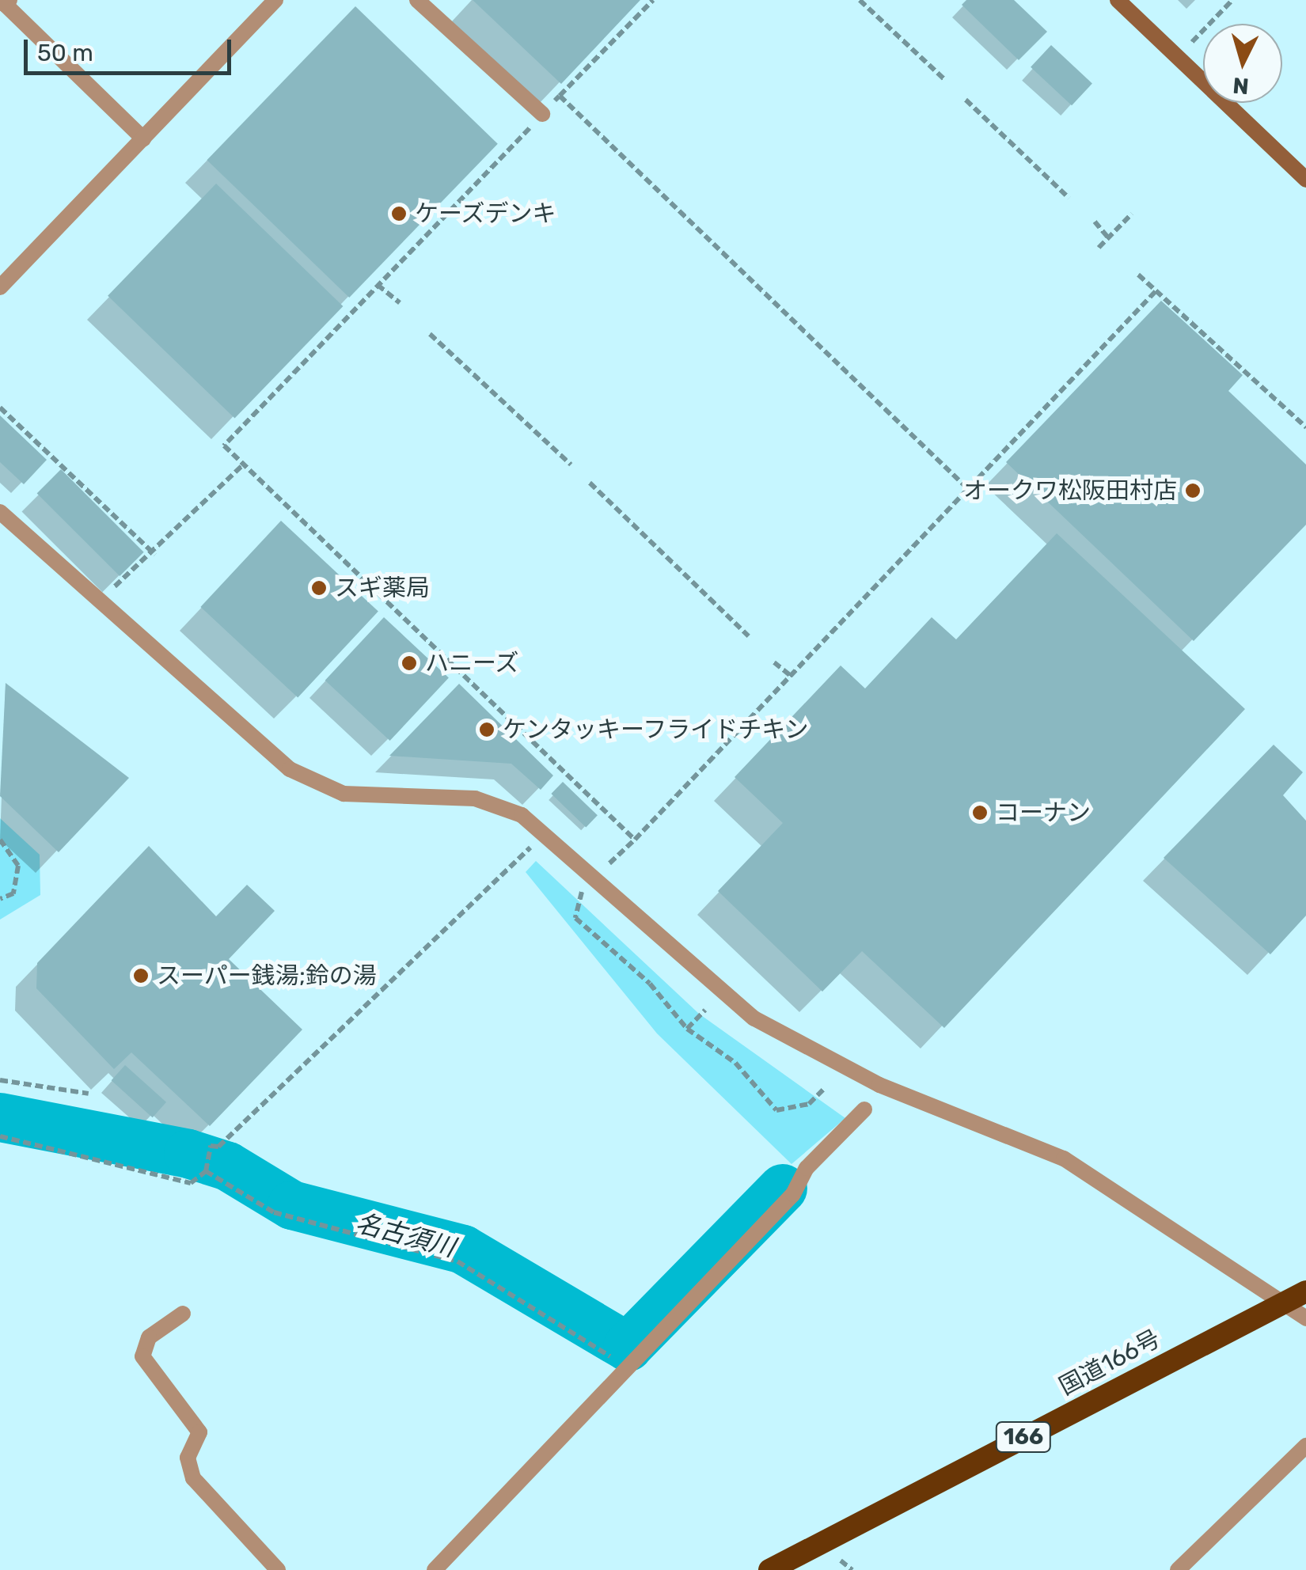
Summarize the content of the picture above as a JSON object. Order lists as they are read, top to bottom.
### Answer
{
  "streets": {
    "highway": ["国道166号", "166"]
  },
  "water": ["名古須川"],
  "places": [
    "ケーズデンキ",
    "オークワ松阪田村店",
    "スギ薬局",
    "ハニーズ",
    "ケンタッキーフライドチキン",
    "コーナン",
    "スーパー銭湯;鈴の湯"
  ],
  "scale_bar": "50 m",
  "north": "bottom"
}
